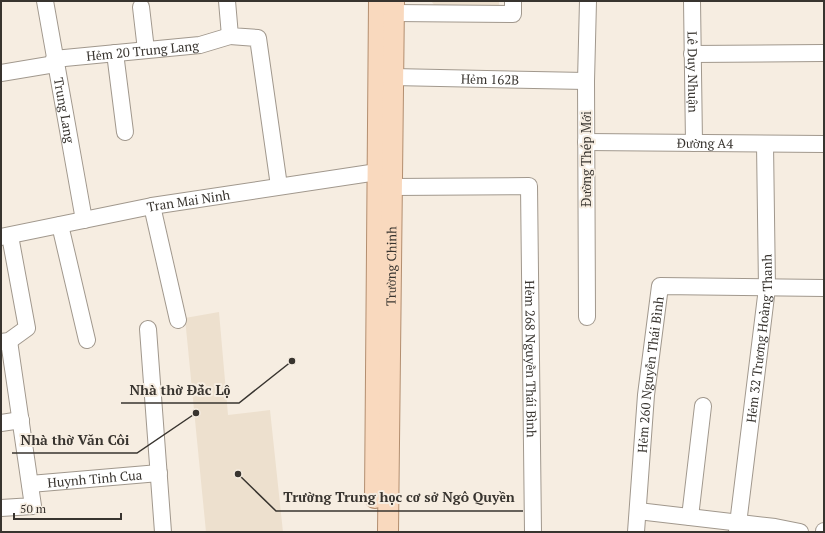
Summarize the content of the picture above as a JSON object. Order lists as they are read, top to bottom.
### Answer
{
  "streets": {
    "main road": ["Trường Chinh"],
    "street": [
      "Hẻm 20 Trung Lang",
      "Lê Duy Nhuận",
      "Hẻm 162B",
      "Trung Lang",
      "Đường A4",
      "Đường Thép Mới",
      "Tran Mai Ninh",
      "Hẻm 32 Trương Hoàng Thanh",
      "Hẻm 268 Nguyễn Thái Bình",
      "Hẻm 260 Nguyễn Thái Bình",
      "Huynh Tinh Cua"
    ]
  },
  "crossings": [
    ["Hẻm 20 Trung Lang", "Trung Lang"],
    ["Lê Duy Nhuận", "Đường A4"],
    ["Hẻm 162B", "Đường Thép Mới"],
    ["Hẻm 162B", "Trường Chinh"],
    ["Trung Lang", "Tran Mai Ninh"],
    ["Đường A4", "Đường Thép Mới"],
    ["Đường A4", "Hẻm 32 Trương Hoàng Thanh"],
    ["Tran Mai Ninh", "Trường Chinh"],
    ["Trường Chinh", "Hẻm 268 Nguyễn Thái Bình"],
    ["Hẻm 32 Trương Hoàng Thanh", "Hẻm 260 Nguyễn Thái Bình"]
  ],
  "places": ["Nhà thờ Đắc Lộ", "Nhà thờ Văn Côi", "Trường Trung học cơ sở Ngô Quyền"],
  "scale_bar": "50 m"
}
